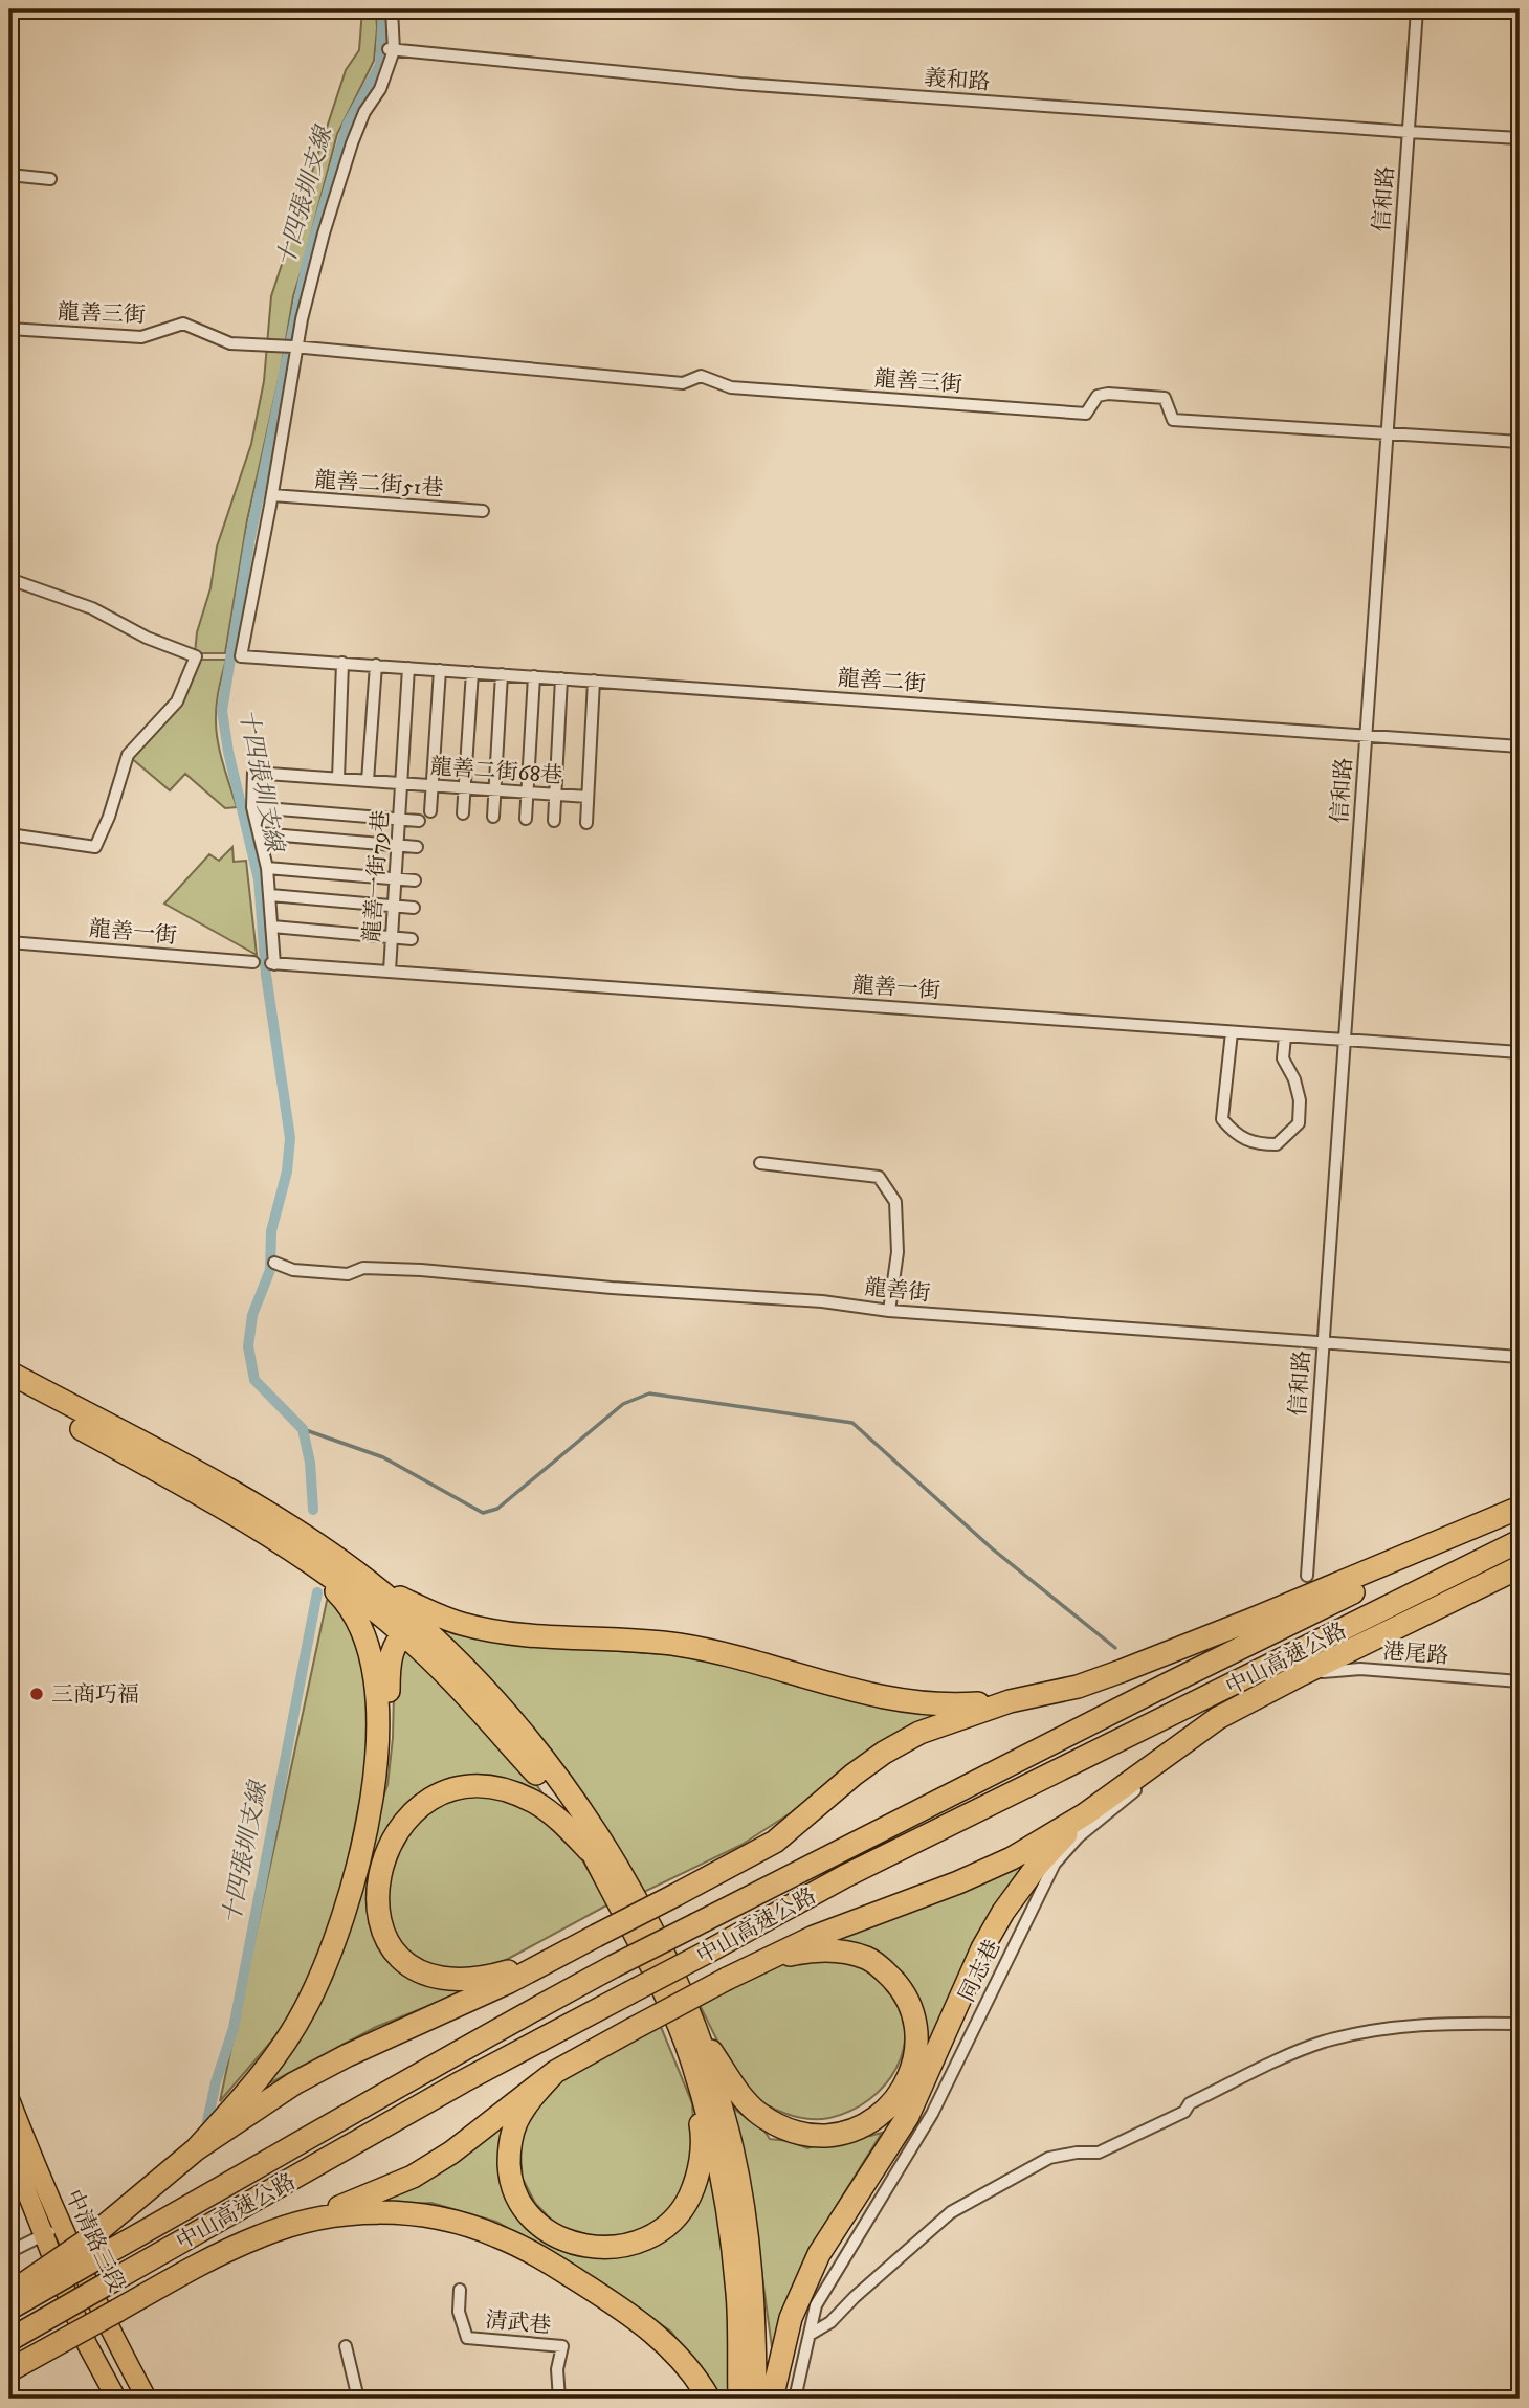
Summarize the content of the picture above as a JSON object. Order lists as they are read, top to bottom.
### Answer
{
  "streets": {
    "highway": ["中山高速公路"],
    "main road": ["中清路三段"],
    "street": [
      "義和路",
      "信和路",
      "龍善三街",
      "龍善二街51巷",
      "龍善二街",
      "龍善二街68巷",
      "龍善一街79巷",
      "龍善一街",
      "龍善街",
      "港尾路",
      "同志巷",
      "清武巷"
    ]
  },
  "crossings": [
    ["義和路", "信和路"],
    ["信和路", "龍善三街"],
    ["信和路", "龍善二街"],
    ["信和路", "龍善一街"],
    ["信和路", "龍善街"],
    ["龍善二街51巷", "龍善二街"],
    ["龍善二街", "龍善二街68巷"],
    ["龍善二街68巷", "龍善一街79巷"],
    ["龍善二街68巷", "龍善一街"],
    ["龍善一街79巷", "龍善一街"],
    ["港尾路", "同志巷"]
  ],
  "water": ["十四張圳支線"],
  "places": ["三商巧福"]
}
